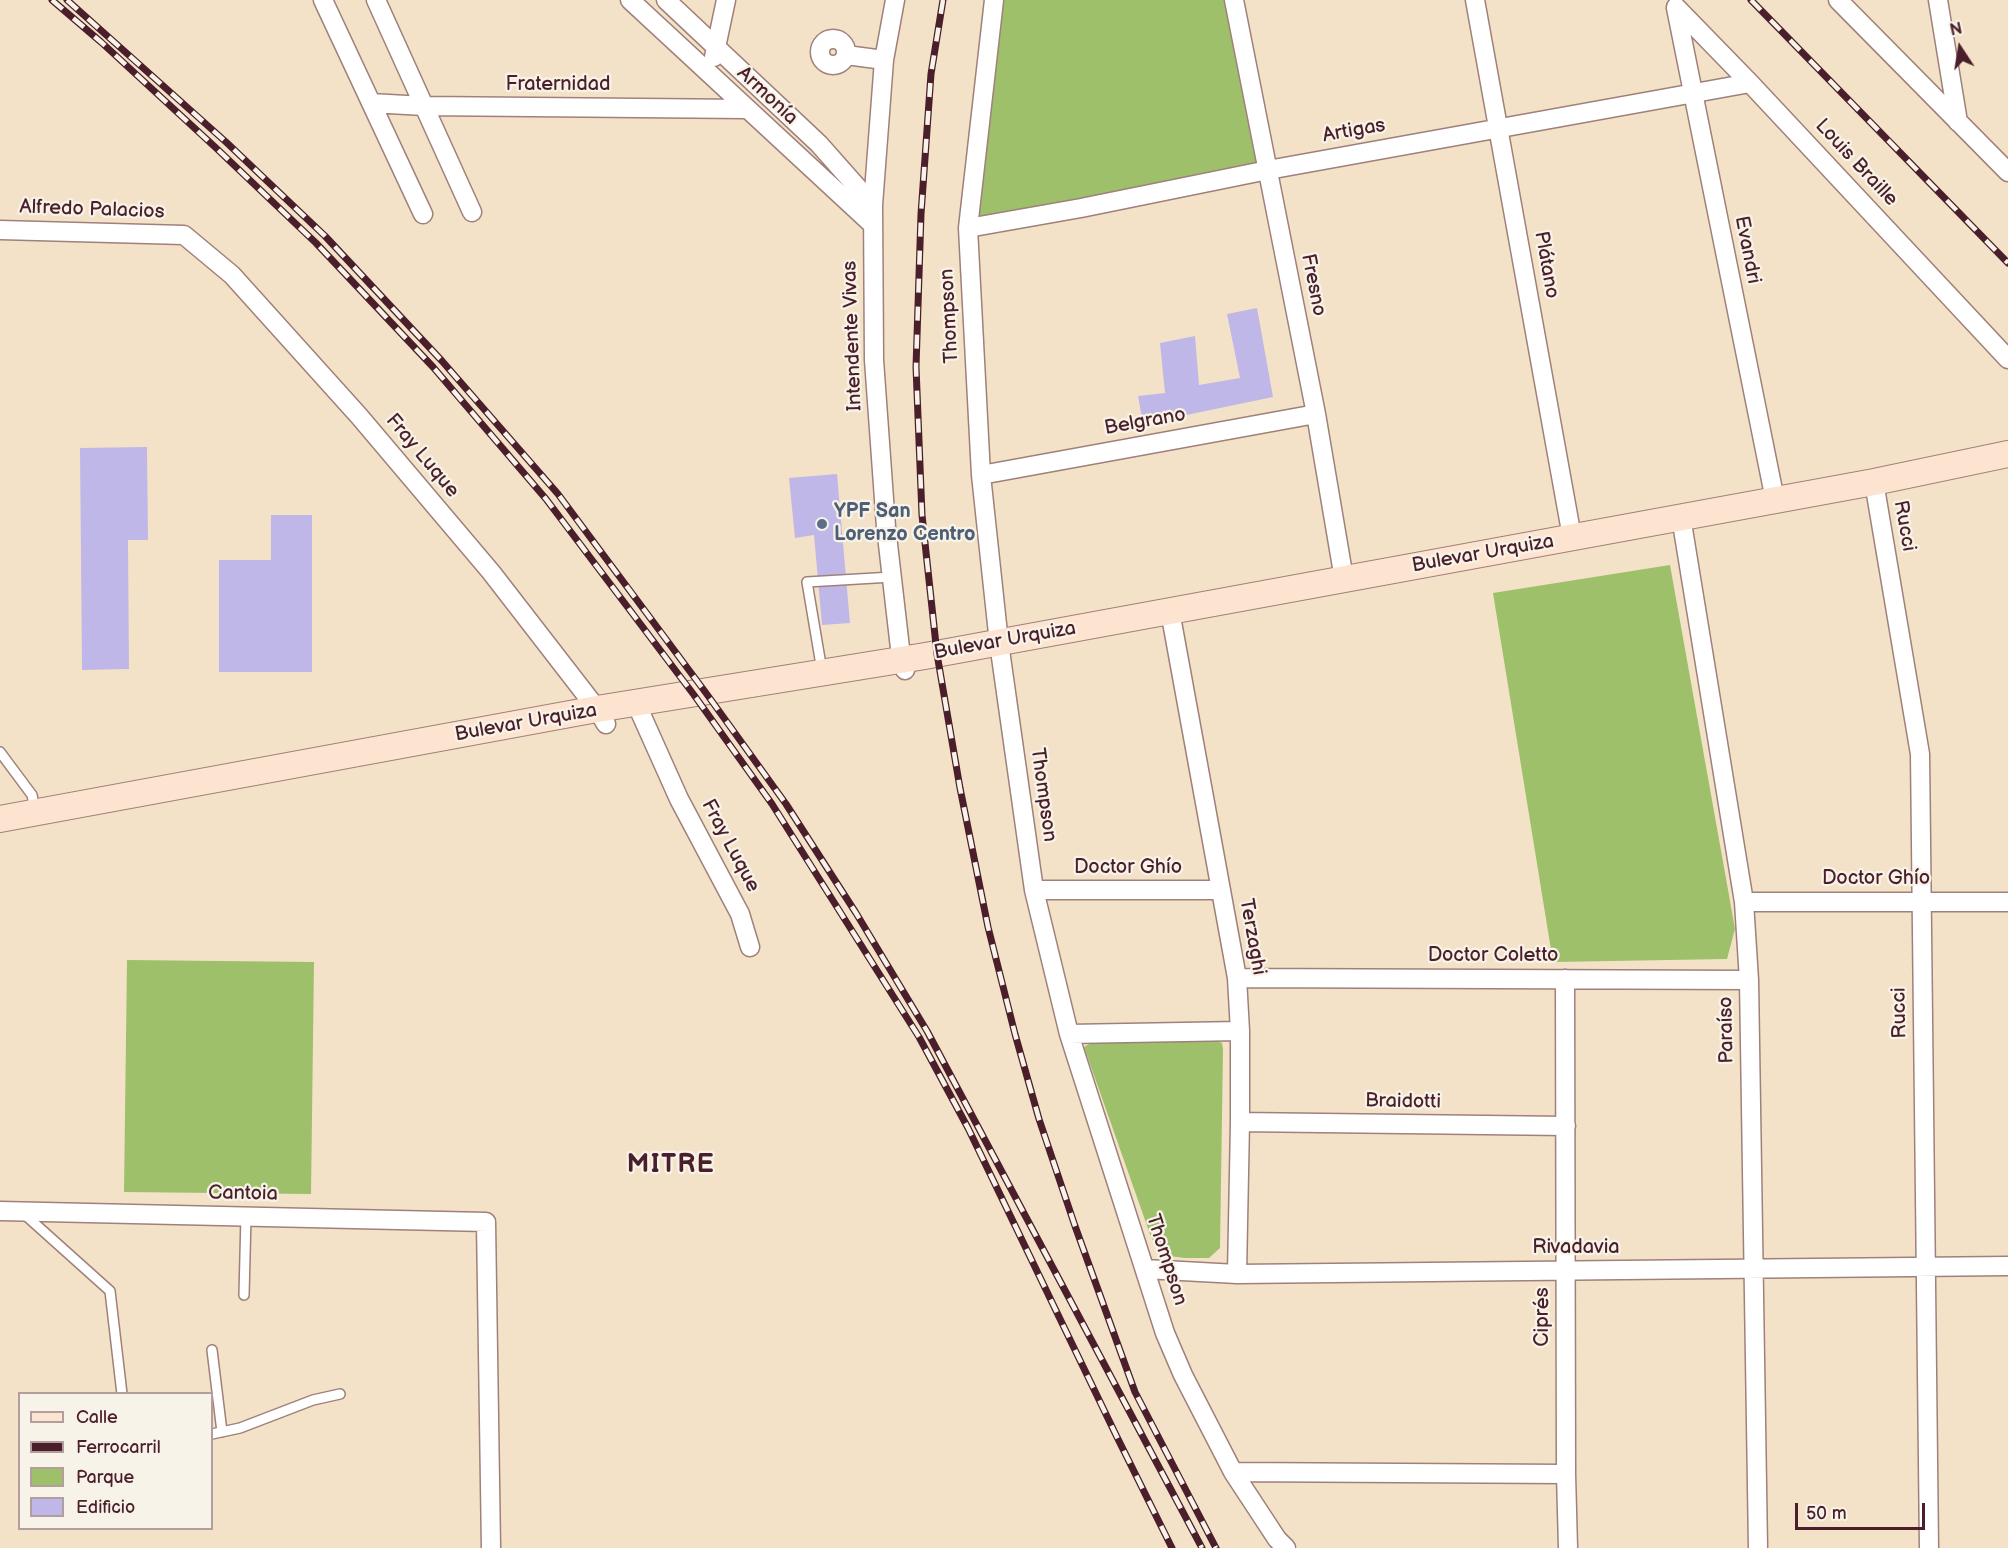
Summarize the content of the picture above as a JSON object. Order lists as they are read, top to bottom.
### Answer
{
  "streets": {
    "main road": ["Bulevar Urquiza"],
    "street": [
      "Fraternidad",
      "Armonía",
      "Artigas",
      "Louis Braille",
      "Alfredo Palacios",
      "Evandri",
      "Plátano",
      "Fresno",
      "Thompson",
      "Intendente Vivas",
      "Belgrano",
      "Fray Luque",
      "Rucci",
      "Doctor Ghío",
      "Terzaghi",
      "Doctor Coletto",
      "Paraíso",
      "Braidotti",
      "Cantoia",
      "Rivadavia",
      "Ciprés"
    ]
  },
  "crossings": [
    ["Fraternidad", "Armonía"],
    ["Armonía", "Intendente Vivas"],
    ["Artigas", "Louis Braille"],
    ["Artigas", "Evandri"],
    ["Artigas", "Plátano"],
    ["Artigas", "Fresno"],
    ["Artigas", "Thompson"],
    ["Louis Braille", "Evandri"],
    ["Alfredo Palacios", "Fray Luque"],
    ["Evandri", "Bulevar Urquiza"],
    ["Plátano", "Bulevar Urquiza"],
    ["Fresno", "Belgrano"],
    ["Fresno", "Bulevar Urquiza"],
    ["Thompson", "Belgrano"],
    ["Thompson", "Bulevar Urquiza"],
    ["Thompson", "Doctor Ghío"],
    ["Thompson", "Rivadavia"],
    ["Intendente Vivas", "Bulevar Urquiza"],
    ["Fray Luque", "Bulevar Urquiza"],
    ["Rucci", "Bulevar Urquiza"],
    ["Rucci", "Doctor Ghío"],
    ["Rucci", "Rivadavia"],
    ["Bulevar Urquiza", "Terzaghi"],
    ["Bulevar Urquiza", "Paraíso"],
    ["Doctor Ghío", "Terzaghi"],
    ["Doctor Ghío", "Paraíso"],
    ["Terzaghi", "Doctor Coletto"],
    ["Terzaghi", "Braidotti"],
    ["Terzaghi", "Rivadavia"],
    ["Doctor Coletto", "Paraíso"],
    ["Doctor Coletto", "Ciprés"],
    ["Paraíso", "Rivadavia"],
    ["Braidotti", "Ciprés"],
    ["Rivadavia", "Ciprés"]
  ],
  "districts": ["MITRE"],
  "places": ["YPF San Lorenzo Centro"],
  "legend": [
    "Calle",
    "Ferrocarril",
    "Parque",
    "Edificio"
  ],
  "scale_bar": "50 m",
  "north": "top"
}
